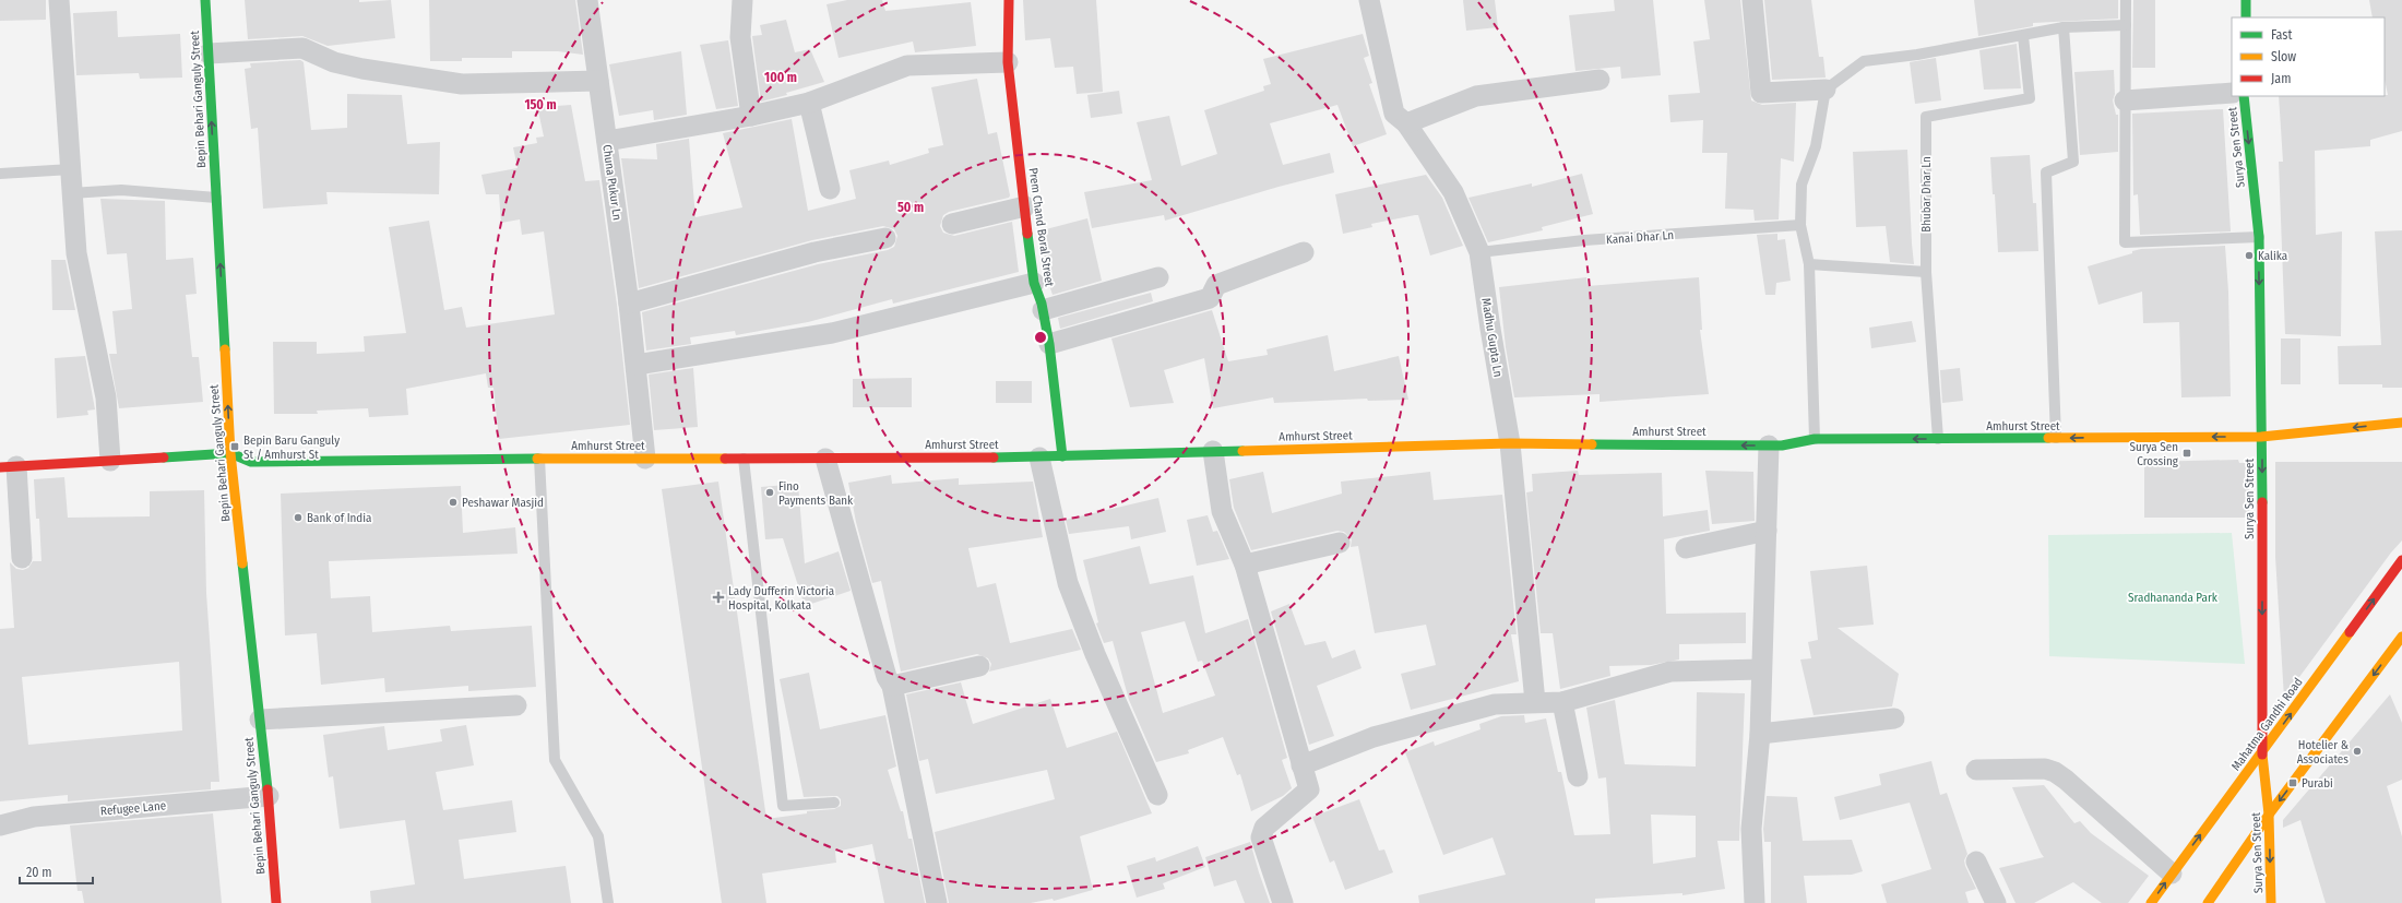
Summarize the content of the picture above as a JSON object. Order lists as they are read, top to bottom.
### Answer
{
  "streets": {
    "main road": [
      "Bepin Behari Ganguly Street",
      "Surya Sen Street",
      "Prem Chand Boral Street",
      "Amhurst Street",
      "Mahatma Gandhi Road"
    ],
    "street": ["Chuna Pukur Ln", "Madhu Gupta Ln", "Refugee Lane"],
    "lane": ["Bhubar Dhar Ln", "Kanai Dhar Ln"]
  },
  "crossings": [
    ["Bepin Behari Ganguly Street", "Amhurst Street"],
    ["Bepin Behari Ganguly Street", "Refugee Lane"],
    ["Surya Sen Street", "Amhurst Street"],
    ["Surya Sen Street", "Mahatma Gandhi Road"],
    ["Chuna Pukur Ln", "Amhurst Street"],
    ["Bhubar Dhar Ln", "Amhurst Street"],
    ["Prem Chand Boral Street", "Amhurst Street"],
    ["Kanai Dhar Ln", "Madhu Gupta Ln"],
    ["Madhu Gupta Ln", "Amhurst Street"]
  ],
  "one_way": ["Bepin Behari Ganguly Street", "Surya Sen Street"],
  "parks": ["Sradhananda Park"],
  "places": {
    "other": [
      "Kalika",
      "Fino Payments Bank",
      "Peshawar Masjid",
      "Bank of India",
      "Hotelier & Associates"
    ],
    "transit": ["Bepin Baru Ganguly St / Amhurst St", "Surya Sen Crossing", "Purabi"],
    "health": ["Lady Dufferin Victoria Hospital, Kolkata"]
  },
  "legend": ["Fast", "Slow", "Jam"],
  "scale_bar": "20 m",
  "rings": ["100 m", "150 m", "50 m"]
}
